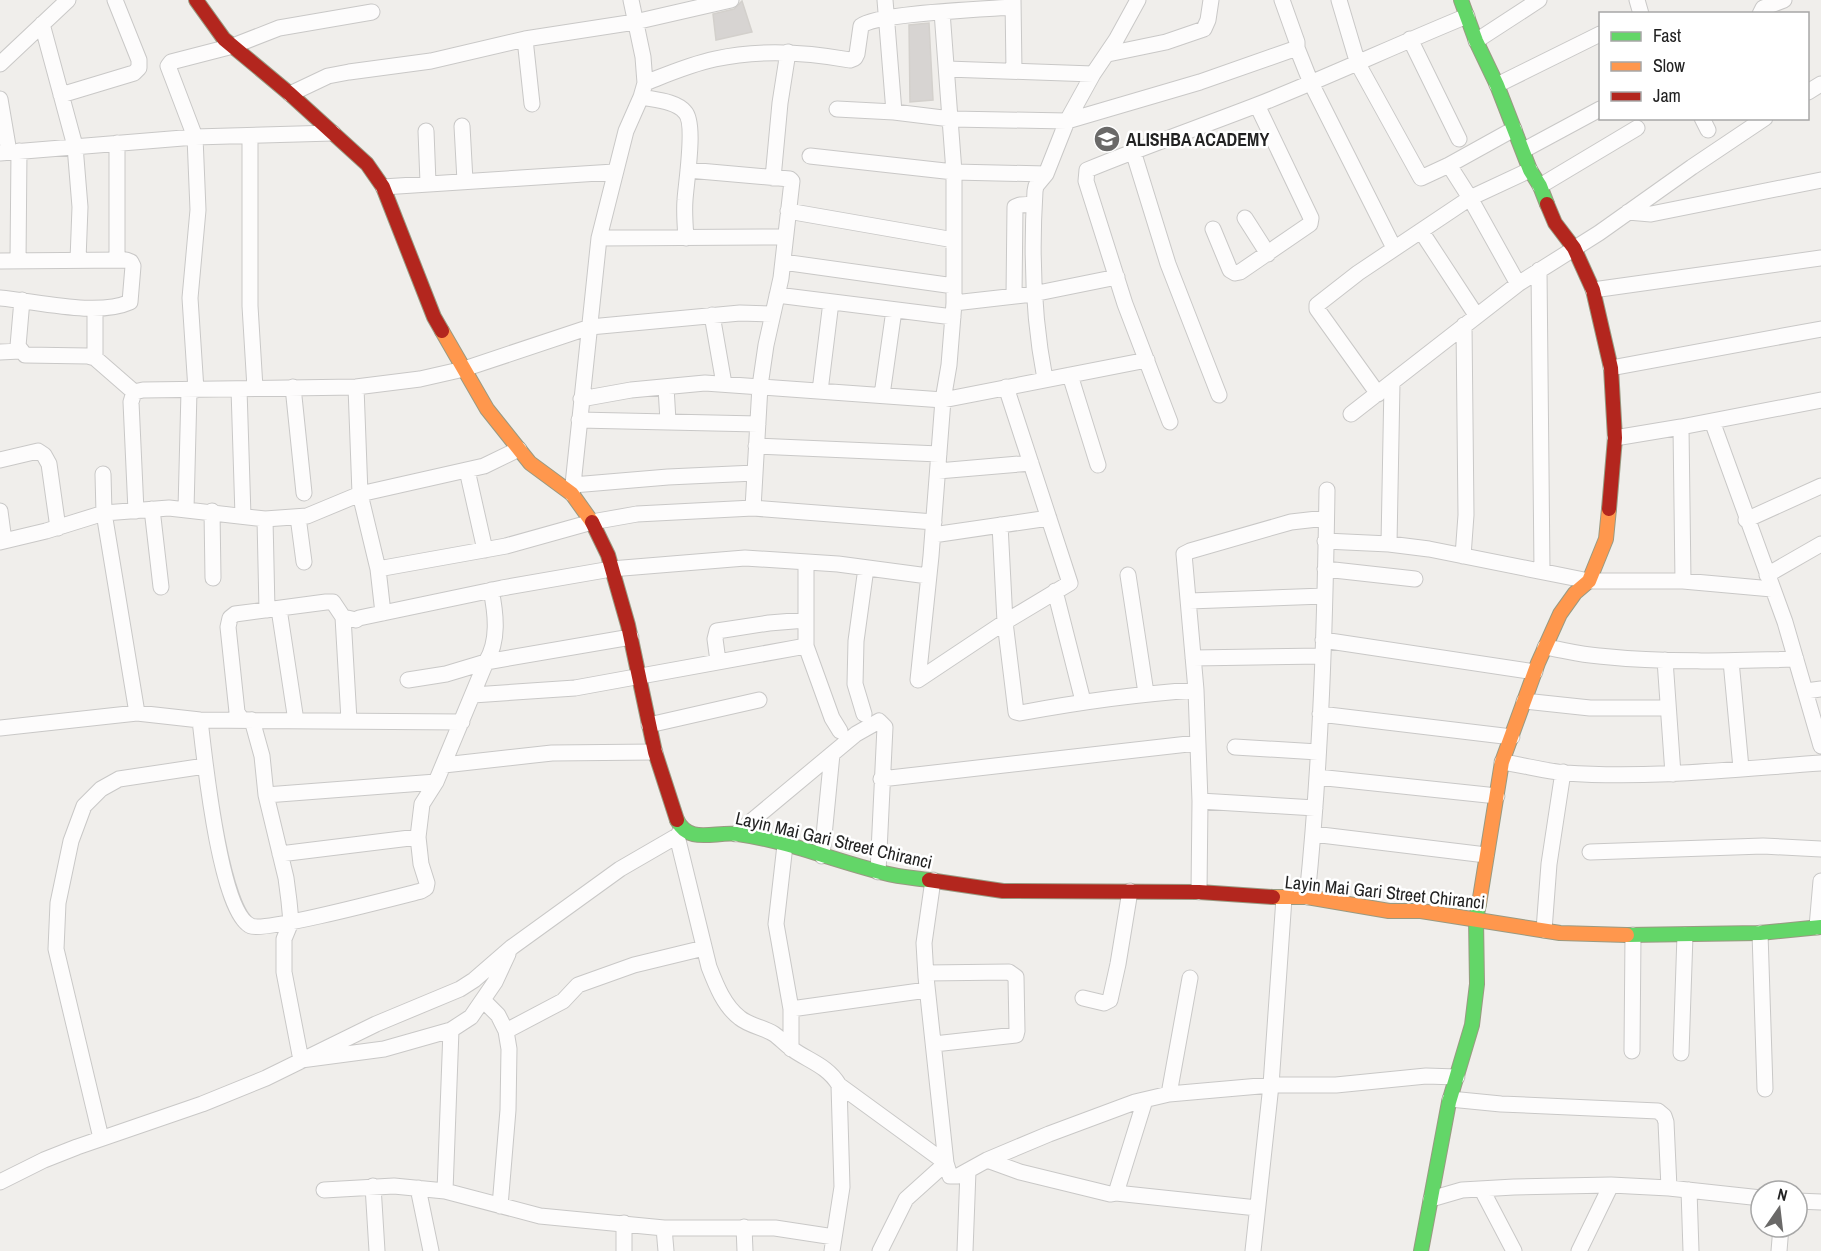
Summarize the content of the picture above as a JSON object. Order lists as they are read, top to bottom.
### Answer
{
  "streets": {
    "street": ["Layin Mai Gari Street Chiranci"]
  },
  "places": {
    "school or university": ["ALISHBA ACADEMY"]
  },
  "legend": ["Fast", "Slow", "Jam"],
  "north": "top"
}
